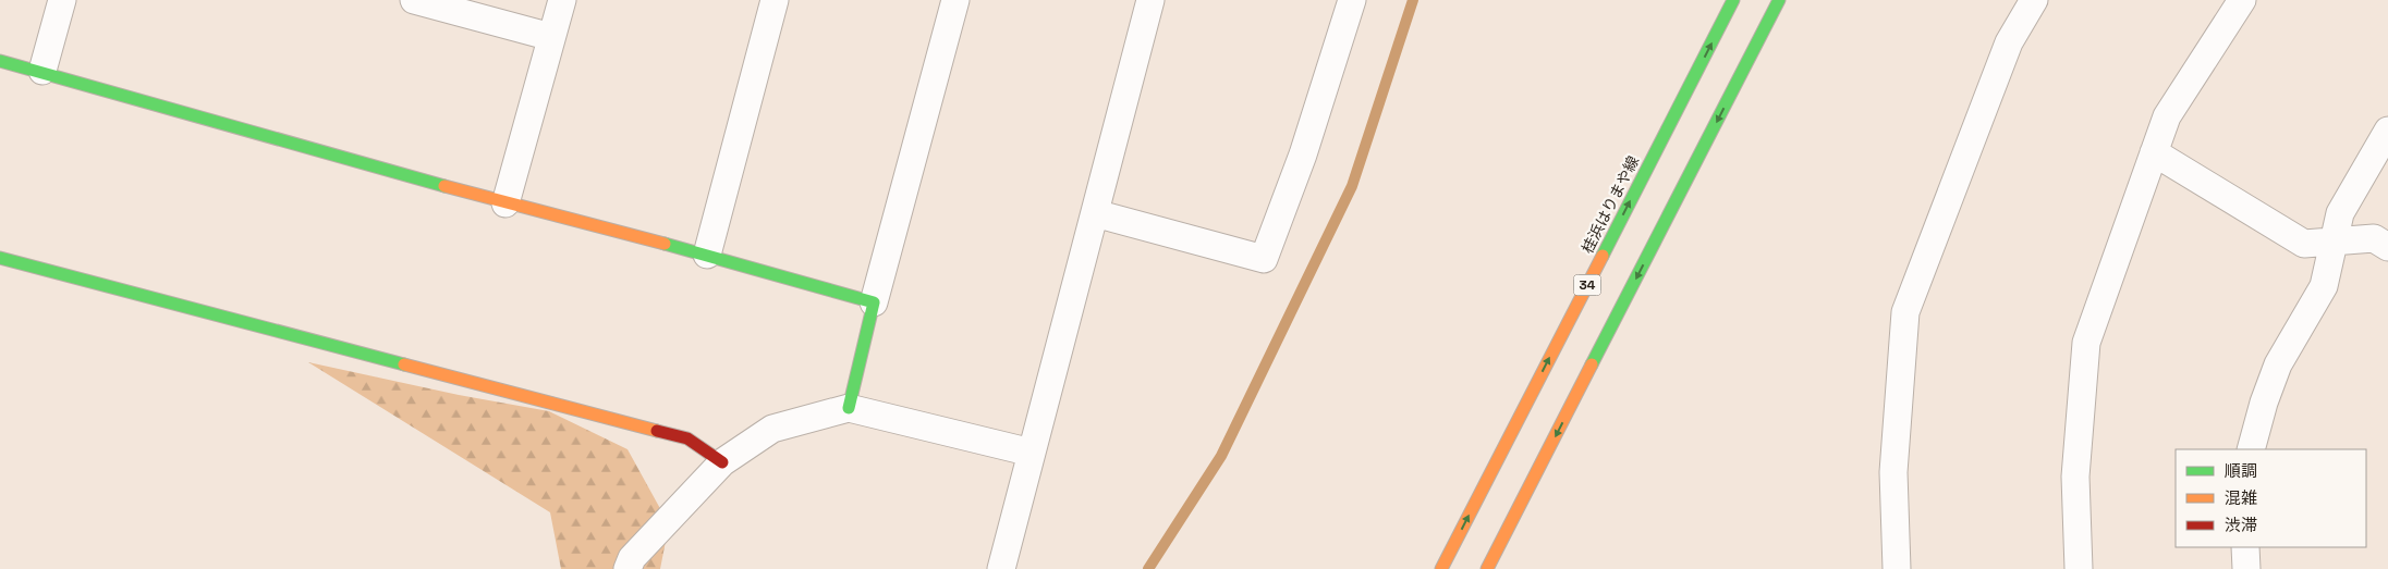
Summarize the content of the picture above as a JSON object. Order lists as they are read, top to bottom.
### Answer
{
  "streets": {
    "street": ["桂浜はりまや線", "34"]
  },
  "legend": ["順調", "混雑", "渋滞"]
}
